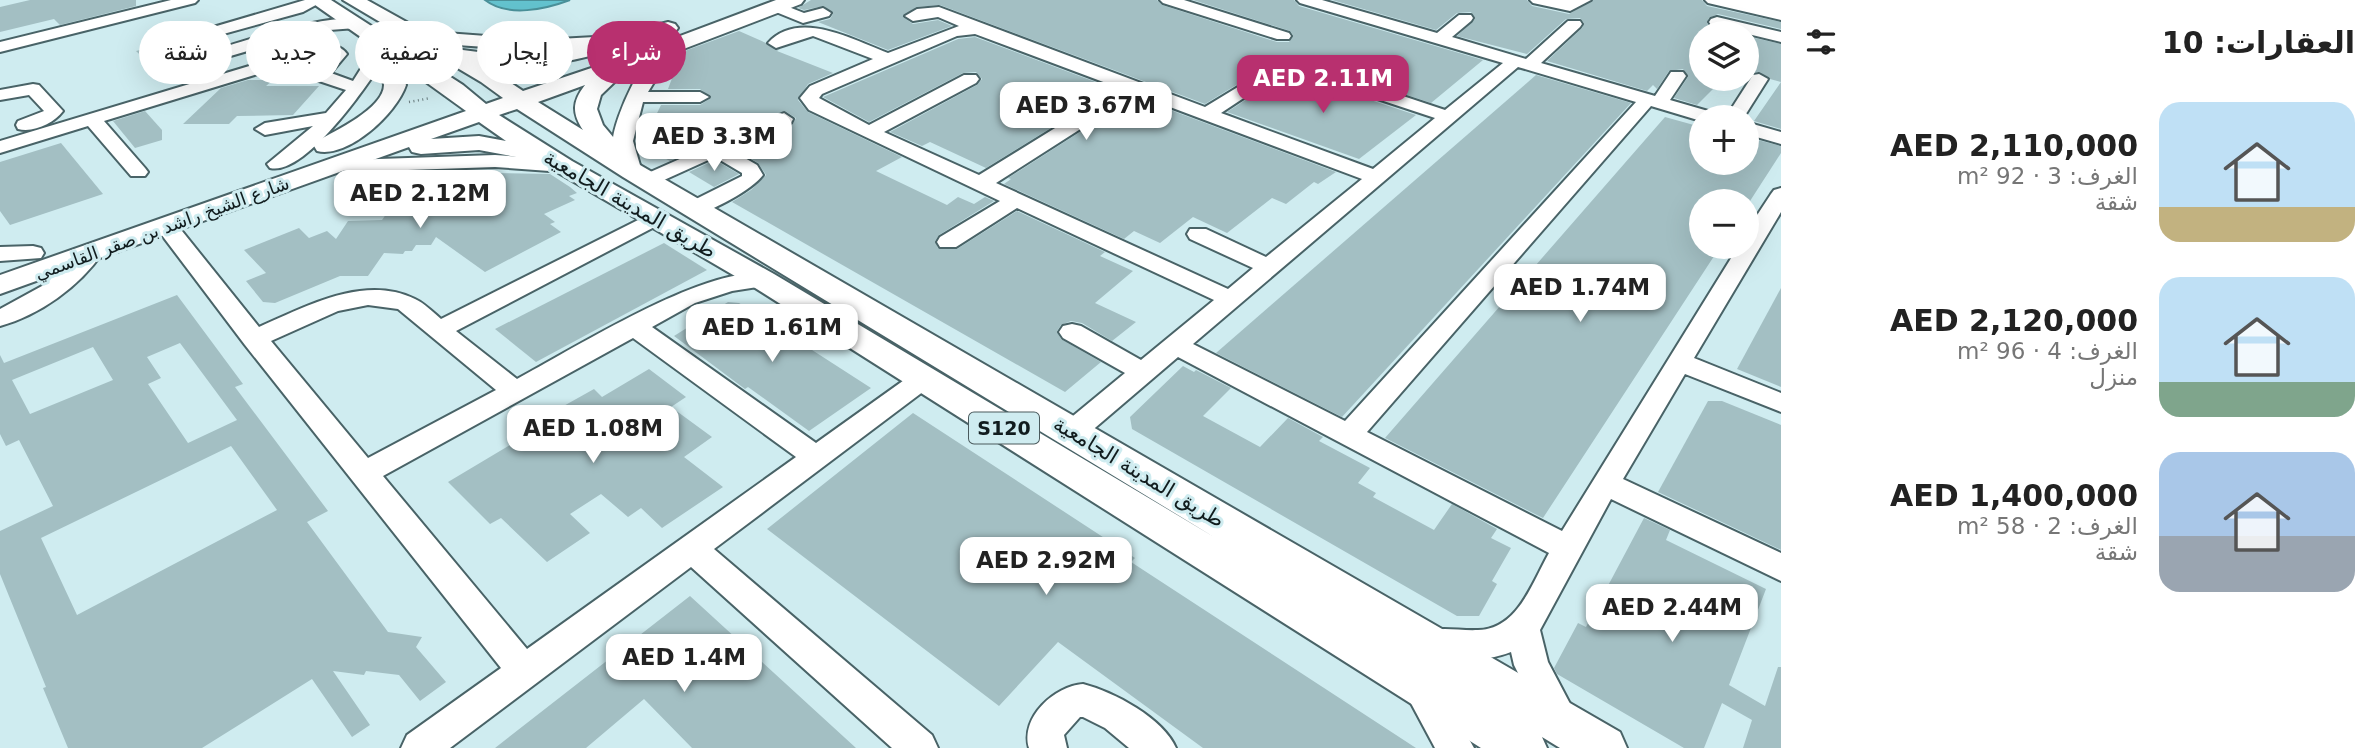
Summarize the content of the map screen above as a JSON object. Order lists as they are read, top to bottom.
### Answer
{
  "streets": {
    "main road": ["طريق المدينة الجامعية", "شارع الشيخ راشد بن صقر القاسمي", "S120"]
  },
  "crossings": [
    ["طريق المدينة الجامعية", "شارع الشيخ راشد بن صقر القاسمي"]
  ],
  "page": {
    "heading": "العقارات: 10",
    "map_buttons": ["+", "−"],
    "chip": [
      "شراء",
      "إيجار",
      "تصفية",
      "جديد",
      "شقة"
    ],
    "price": [
      "AED 2.11M",
      "AED 3.67M",
      "AED 3.3M",
      "AED 2.12M",
      "AED 1.74M",
      "AED 1.61M",
      "AED 1.08M",
      "AED 2.92M",
      "AED 2.44M",
      "AED 1.4M"
    ],
    "list": [
      {
        "name": "AED 2,110,000",
        "note": "الغرف: 3 · 92 m² · شقة"
      },
      {
        "name": "AED 2,120,000",
        "note": "الغرف: 4 · 96 m² · منزل"
      },
      {
        "name": "AED 1,400,000",
        "note": "الغرف: 2 · 58 m² · شقة"
      }
    ]
  }
}
